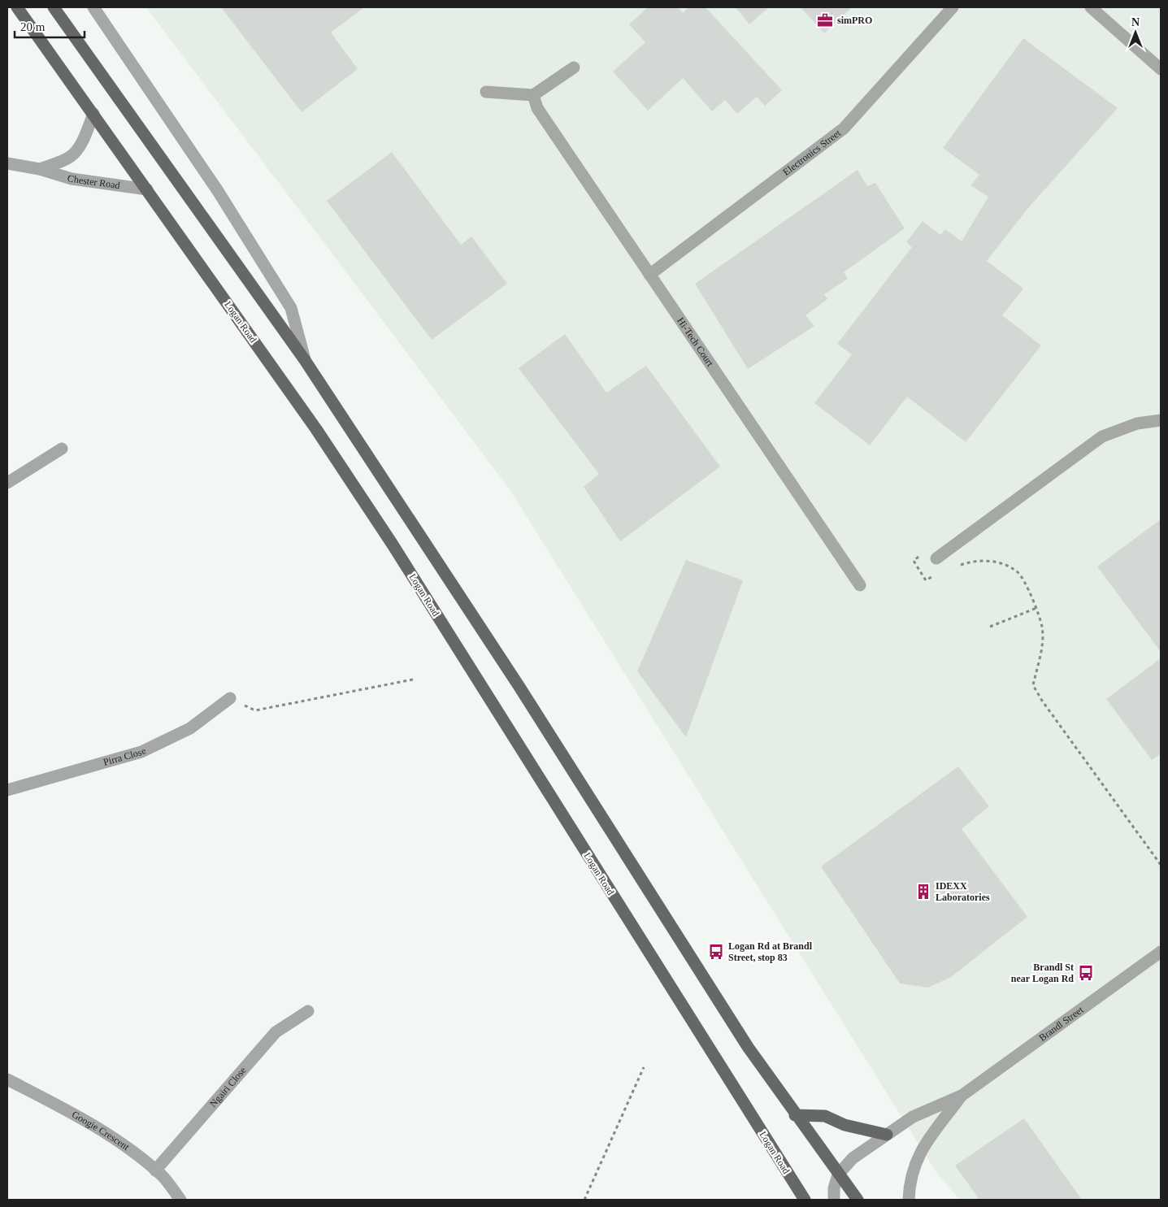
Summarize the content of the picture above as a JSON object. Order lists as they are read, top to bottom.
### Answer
{
  "streets": {
    "main road": ["Logan Road"],
    "street": [
      "Electronics Street",
      "Chester Road",
      "Hi-Tech Court",
      "Pirra Close",
      "Brandl Street",
      "Ngairi Close",
      "Googie Crescent"
    ]
  },
  "crossings": [
    ["Electronics Street", "Hi-Tech Court"],
    ["Chester Road", "Logan Road"],
    ["Ngairi Close", "Googie Crescent"]
  ],
  "places": {
    "office": ["simPRO"],
    "building": ["IDEXX Laboratories"],
    "bus stop": ["Logan Rd at Brandl Street, stop 83", "Brandl St near Logan Rd"]
  },
  "scale_bar": "20 m",
  "north": "top"
}
